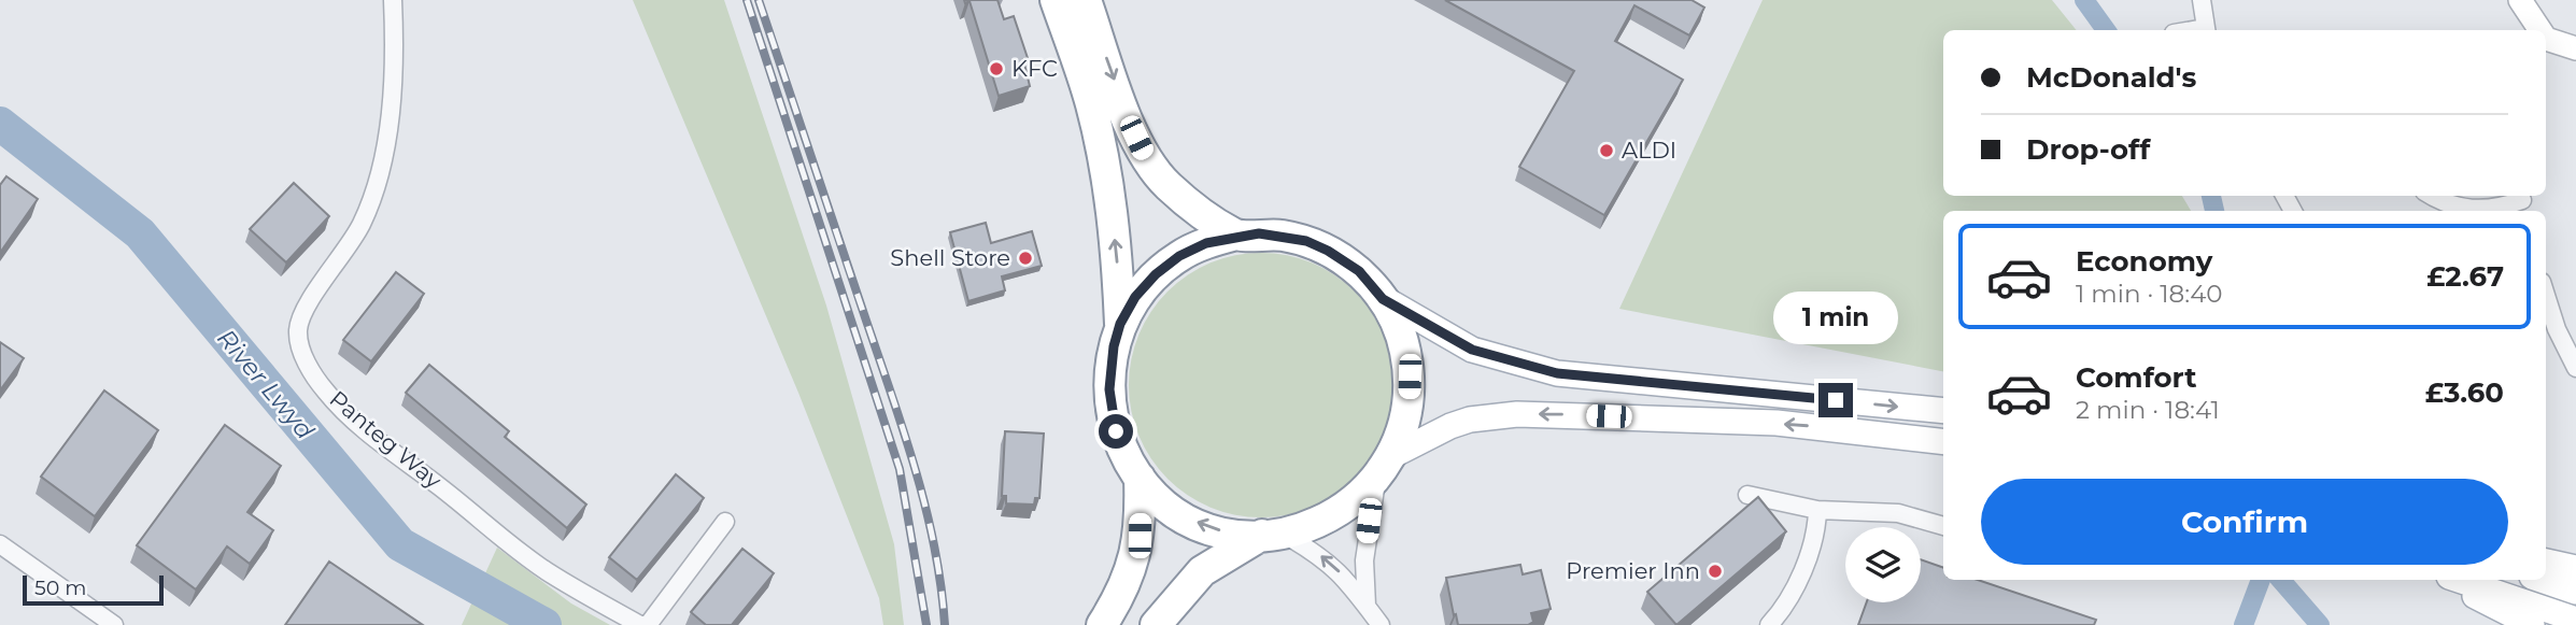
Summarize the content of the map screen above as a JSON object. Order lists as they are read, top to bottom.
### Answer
{
  "streets": {
    "street": ["Panteg Way"]
  },
  "water": ["River Lwyd"],
  "places": [
    "KFC",
    "ALDI",
    "Shell Store",
    "Premier Inn"
  ],
  "scale_bar": "50 m",
  "page": {
    "banner": ["McDonald's", "Drop-off"],
    "list": [
      {
        "name": "Economy",
        "note": "1 min · 18:40",
        "value": "£2.67"
      },
      {
        "name": "Comfort",
        "note": "2 min · 18:41",
        "value": "£3.60"
      }
    ],
    "bubble": "1 min",
    "buttons": "Confirm",
    "scale": "50 m"
  }
}
